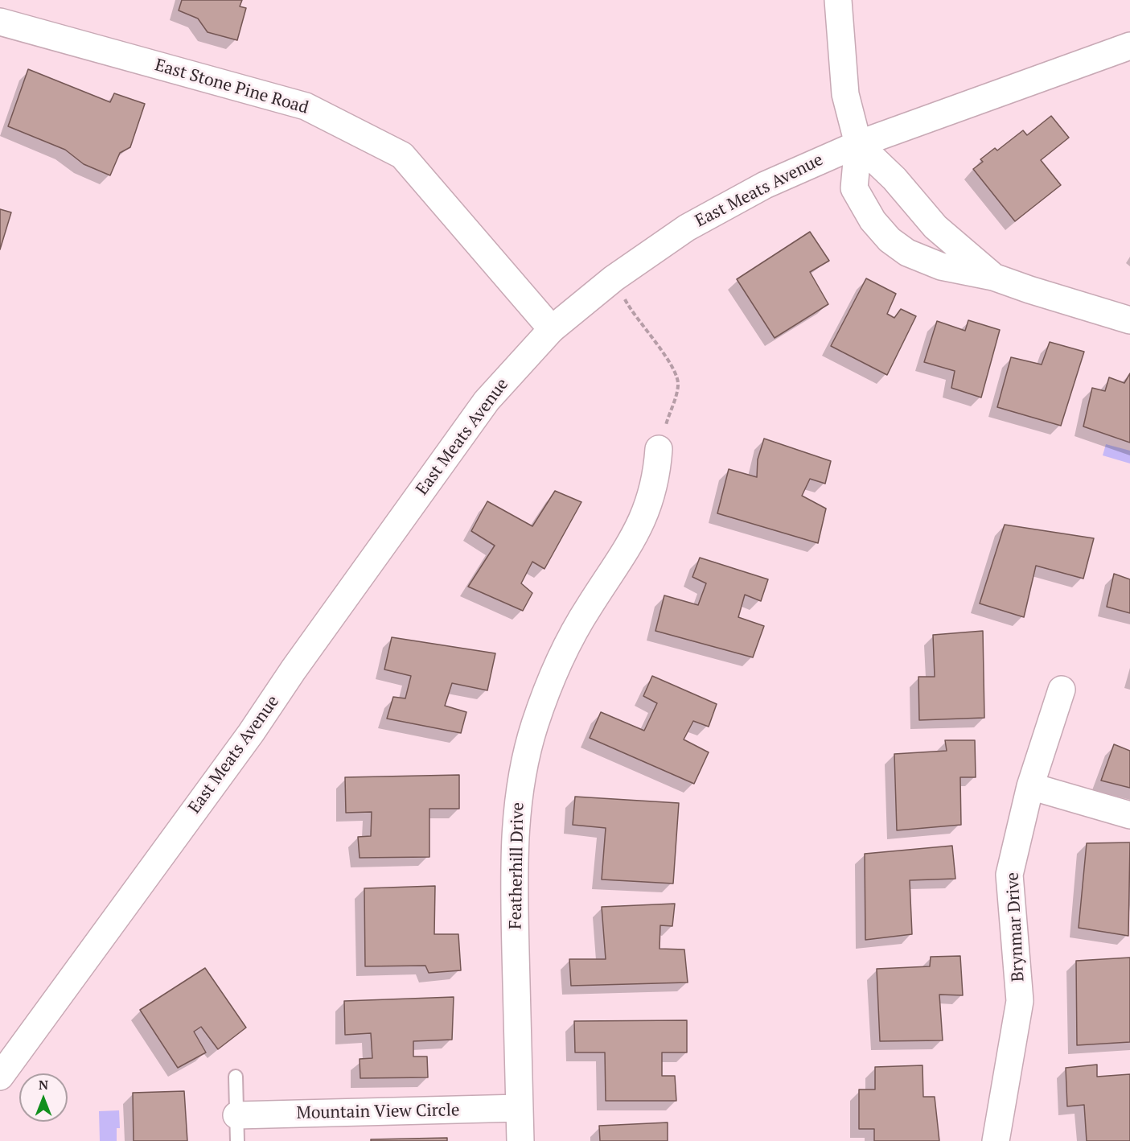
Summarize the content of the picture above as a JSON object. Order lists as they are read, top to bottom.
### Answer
{
  "streets": {
    "street": [
      "East Stone Pine Road",
      "East Meats Avenue",
      "Featherhill Drive",
      "Brynmar Drive",
      "Mountain View Circle"
    ]
  },
  "crossings": [
    ["East Stone Pine Road", "East Meats Avenue"],
    ["Featherhill Drive", "Mountain View Circle"]
  ],
  "north": "top"
}
